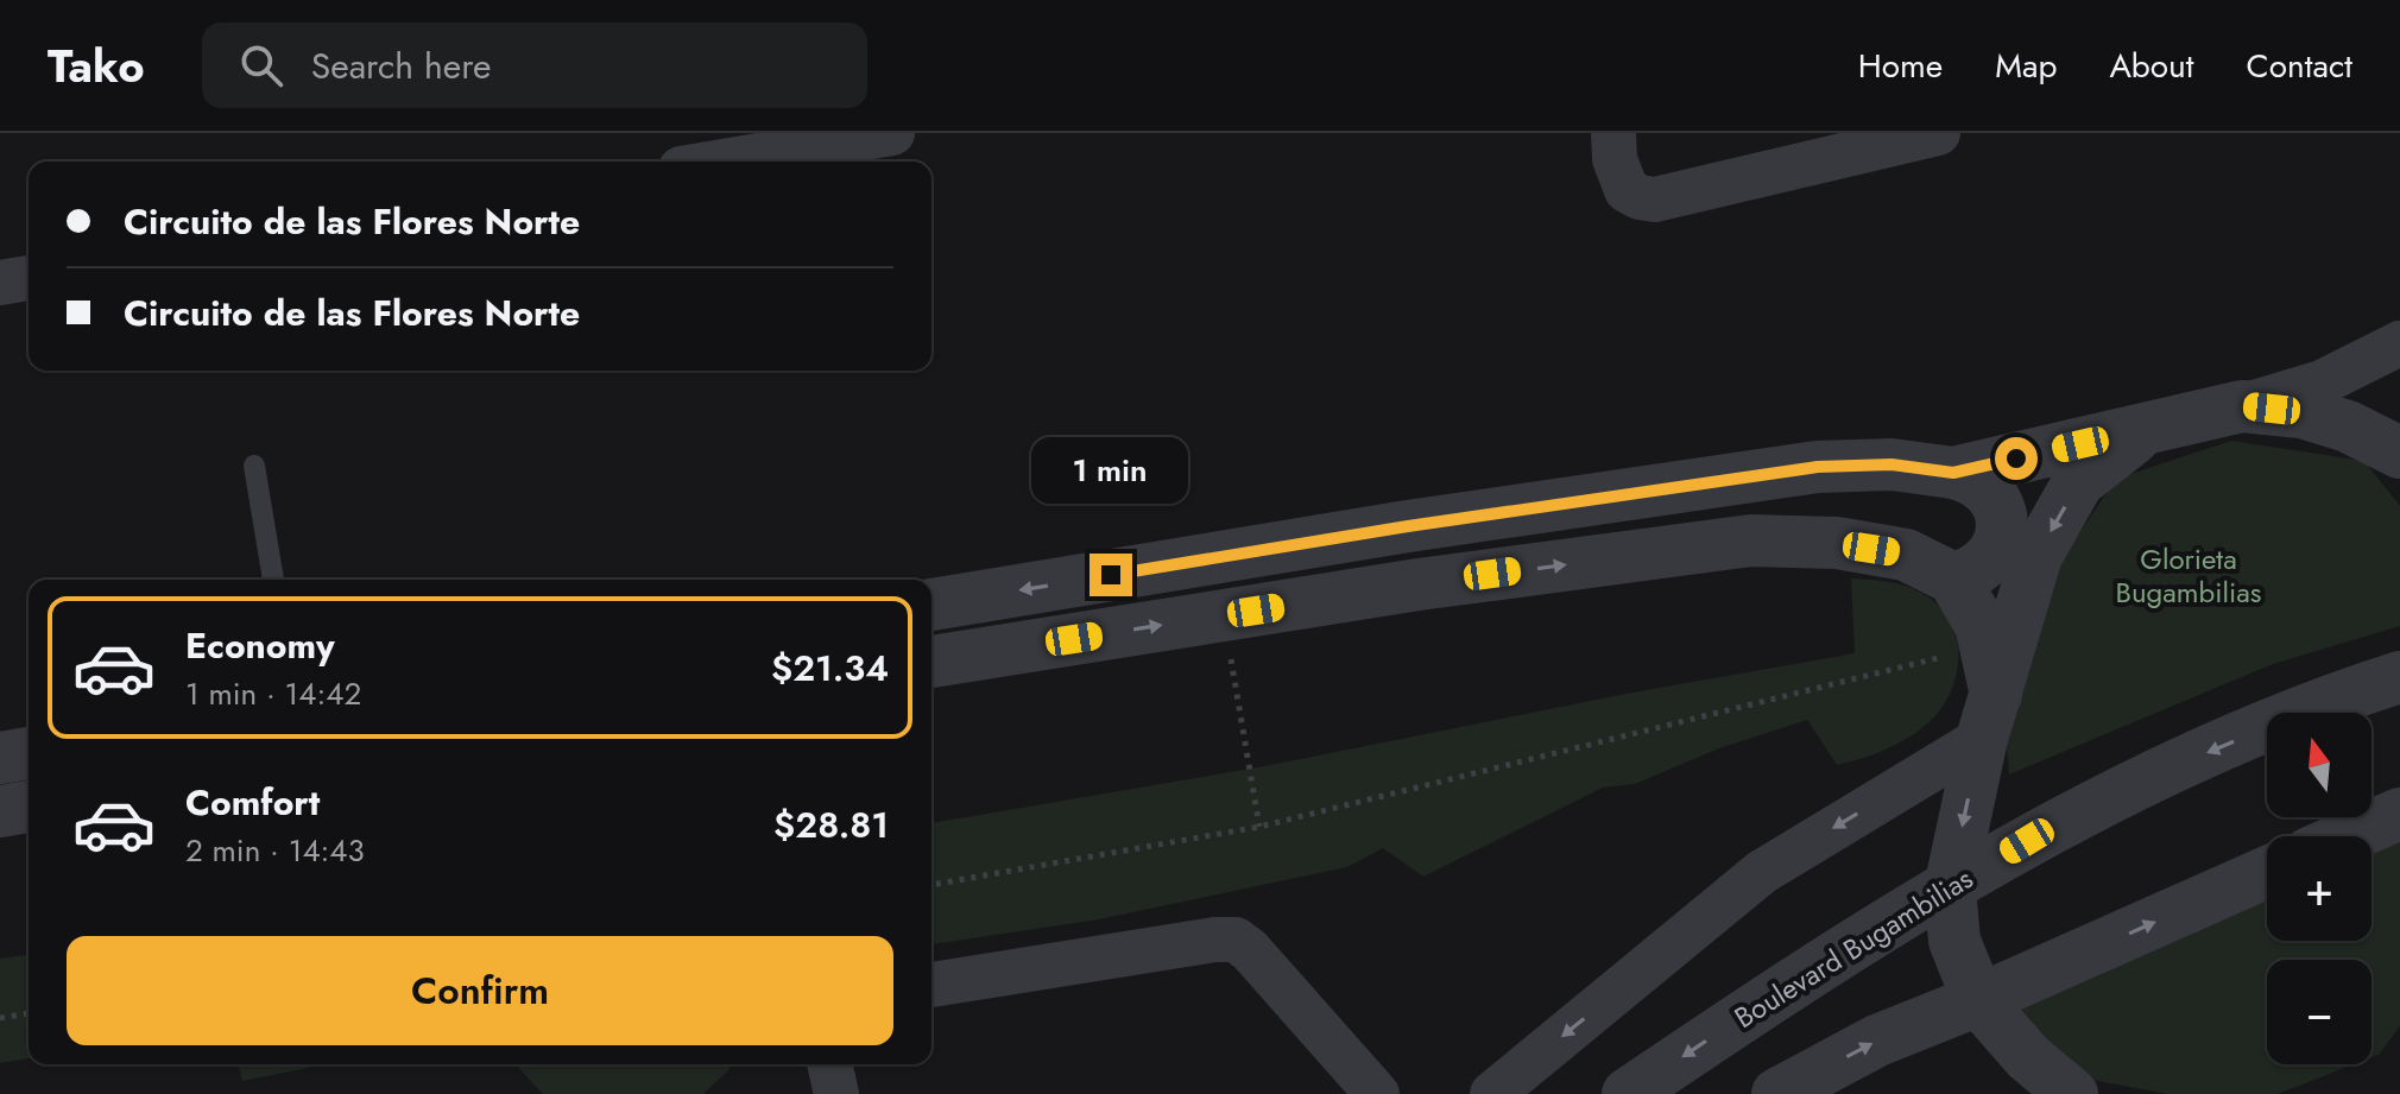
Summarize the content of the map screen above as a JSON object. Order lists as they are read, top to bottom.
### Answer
{
  "streets": {
    "street": ["Boulevard Bugambilias"]
  },
  "parks": ["Glorieta Bugambilias"],
  "north": "top",
  "page": {
    "header": "Tako",
    "search": "Search here",
    "nav": [
      "Home",
      "Map",
      "About",
      "Contact"
    ],
    "banner": ["Circuito de las Flores Norte", "Circuito de las Flores Norte"],
    "bubble": "1 min",
    "list": [
      {
        "name": "Economy",
        "note": "1 min · 14:42",
        "value": "$21.34"
      },
      {
        "name": "Comfort",
        "note": "2 min · 14:43",
        "value": "$28.81"
      }
    ],
    "map_buttons": ["+", "−"],
    "buttons": "Confirm"
  }
}
